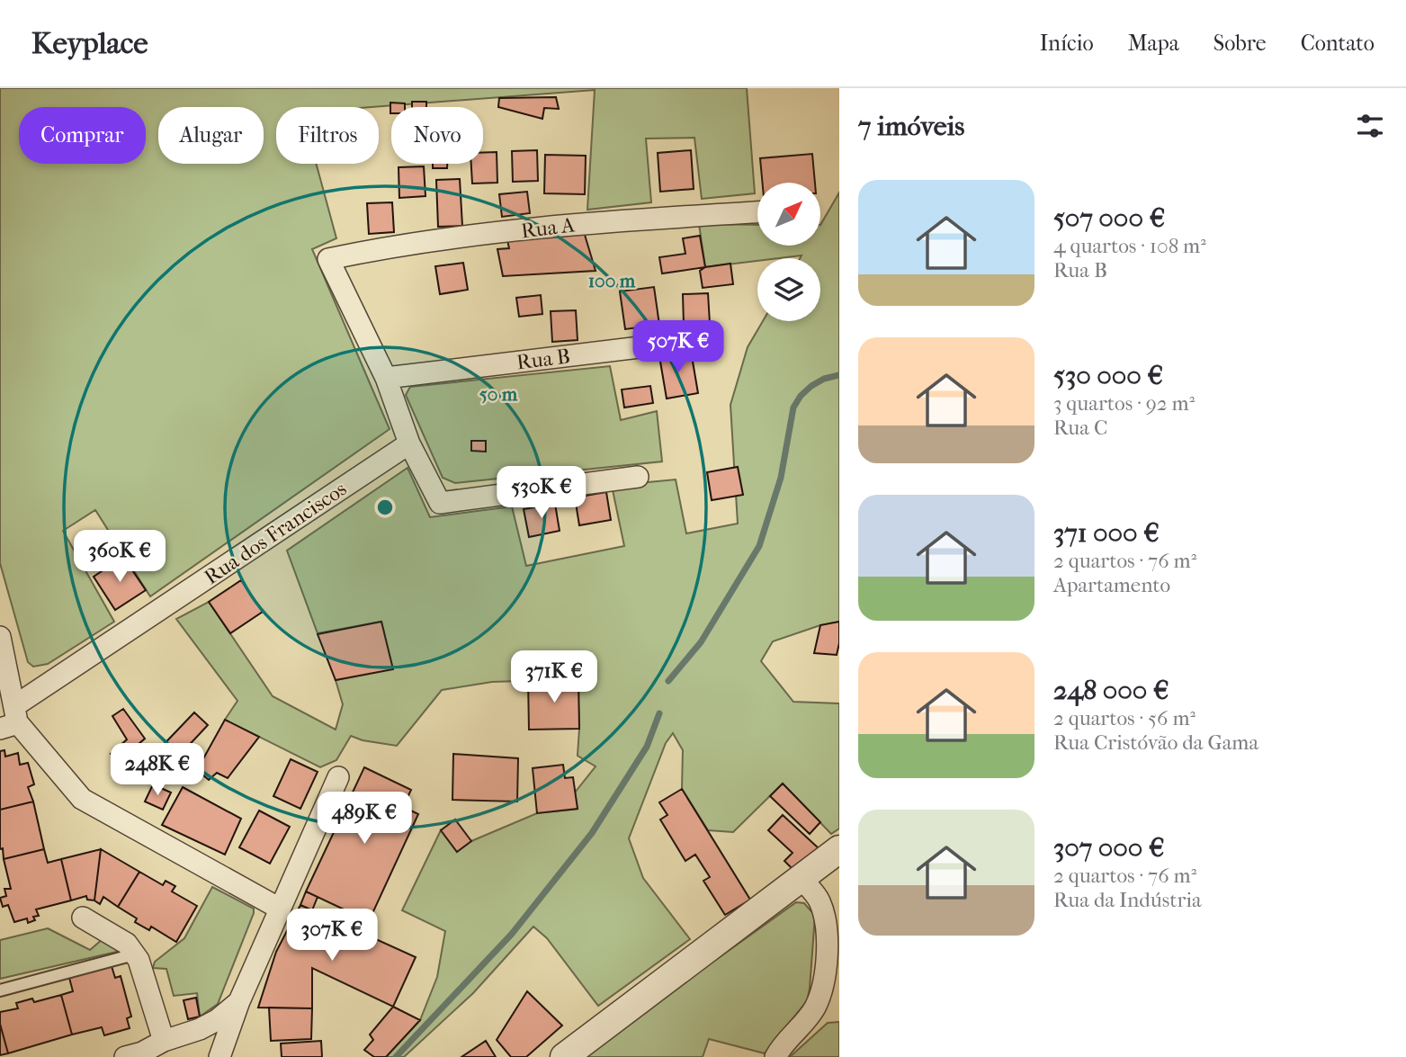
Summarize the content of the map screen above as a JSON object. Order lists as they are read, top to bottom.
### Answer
{
  "streets": {
    "street": ["Rua A", "Rua B", "Rua dos Franciscos"]
  },
  "crossings": [
    ["Rua A", "Rua B"]
  ],
  "north": "top right",
  "page": {
    "header": "Keyplace",
    "nav": [
      "Início",
      "Mapa",
      "Sobre",
      "Contato"
    ],
    "heading": "7 imóveis",
    "chip": [
      "Comprar",
      "Alugar",
      "Filtros",
      "Novo"
    ],
    "list": [
      {
        "name": "507 000 €",
        "note": "4 quartos · 108 m² · Rua B"
      },
      {
        "name": "530 000 €",
        "note": "3 quartos · 92 m² · Rua C"
      },
      {
        "name": "371 000 €",
        "note": "2 quartos · 76 m² · Apartamento"
      },
      {
        "name": "248 000 €",
        "note": "2 quartos · 56 m² · Rua Cristóvão da Gama"
      },
      {
        "name": "307 000 €",
        "note": "2 quartos · 76 m² · Rua da Indústria"
      }
    ],
    "price": [
      "507K €",
      "530K €",
      "360K €",
      "371K €",
      "248K €",
      "489K €",
      "307K €"
    ]
  },
  "rings": ["100 m", "50 m"]
}
